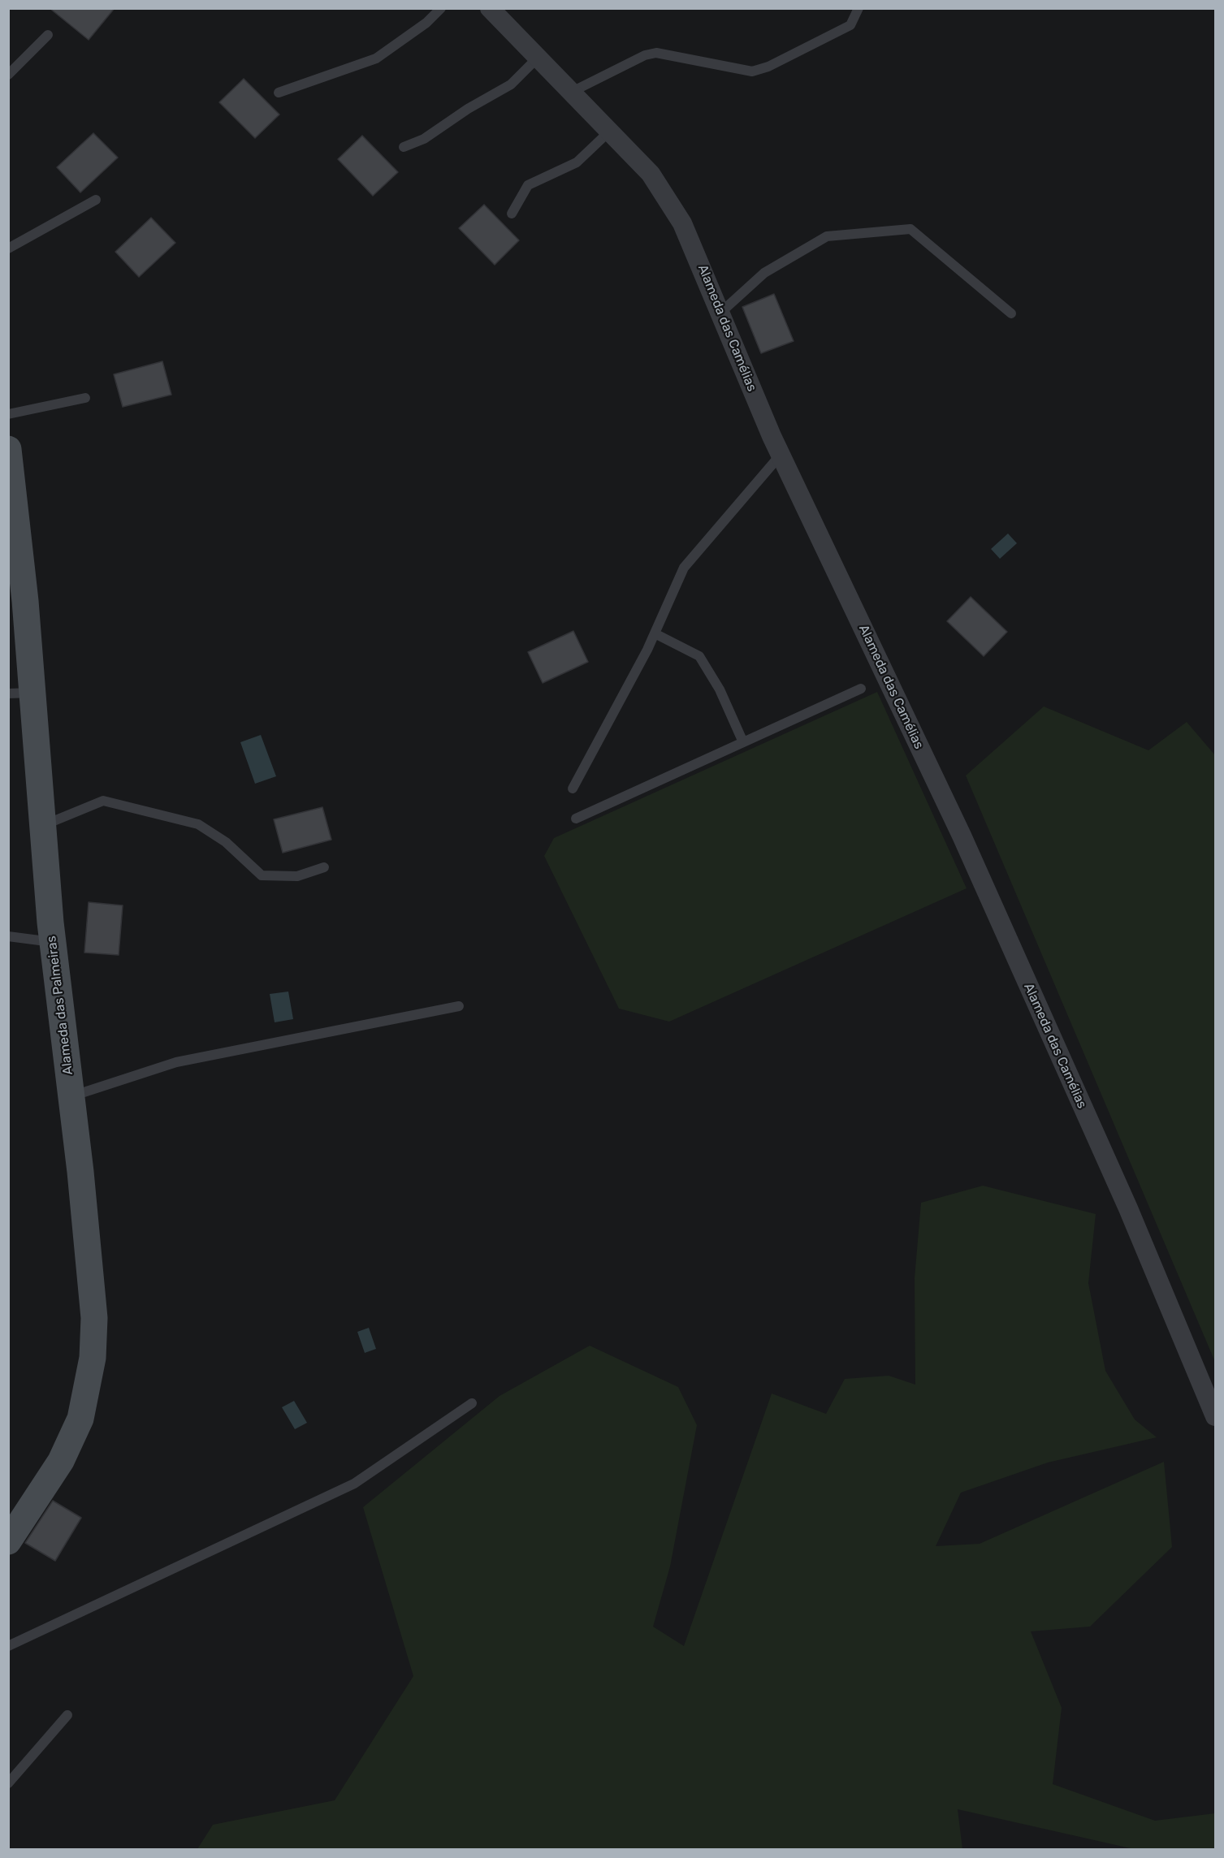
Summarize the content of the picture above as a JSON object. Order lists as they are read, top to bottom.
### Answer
{
  "streets": {
    "street": ["Alameda das Camélias", "Alameda das Palmeiras"]
  }
}
